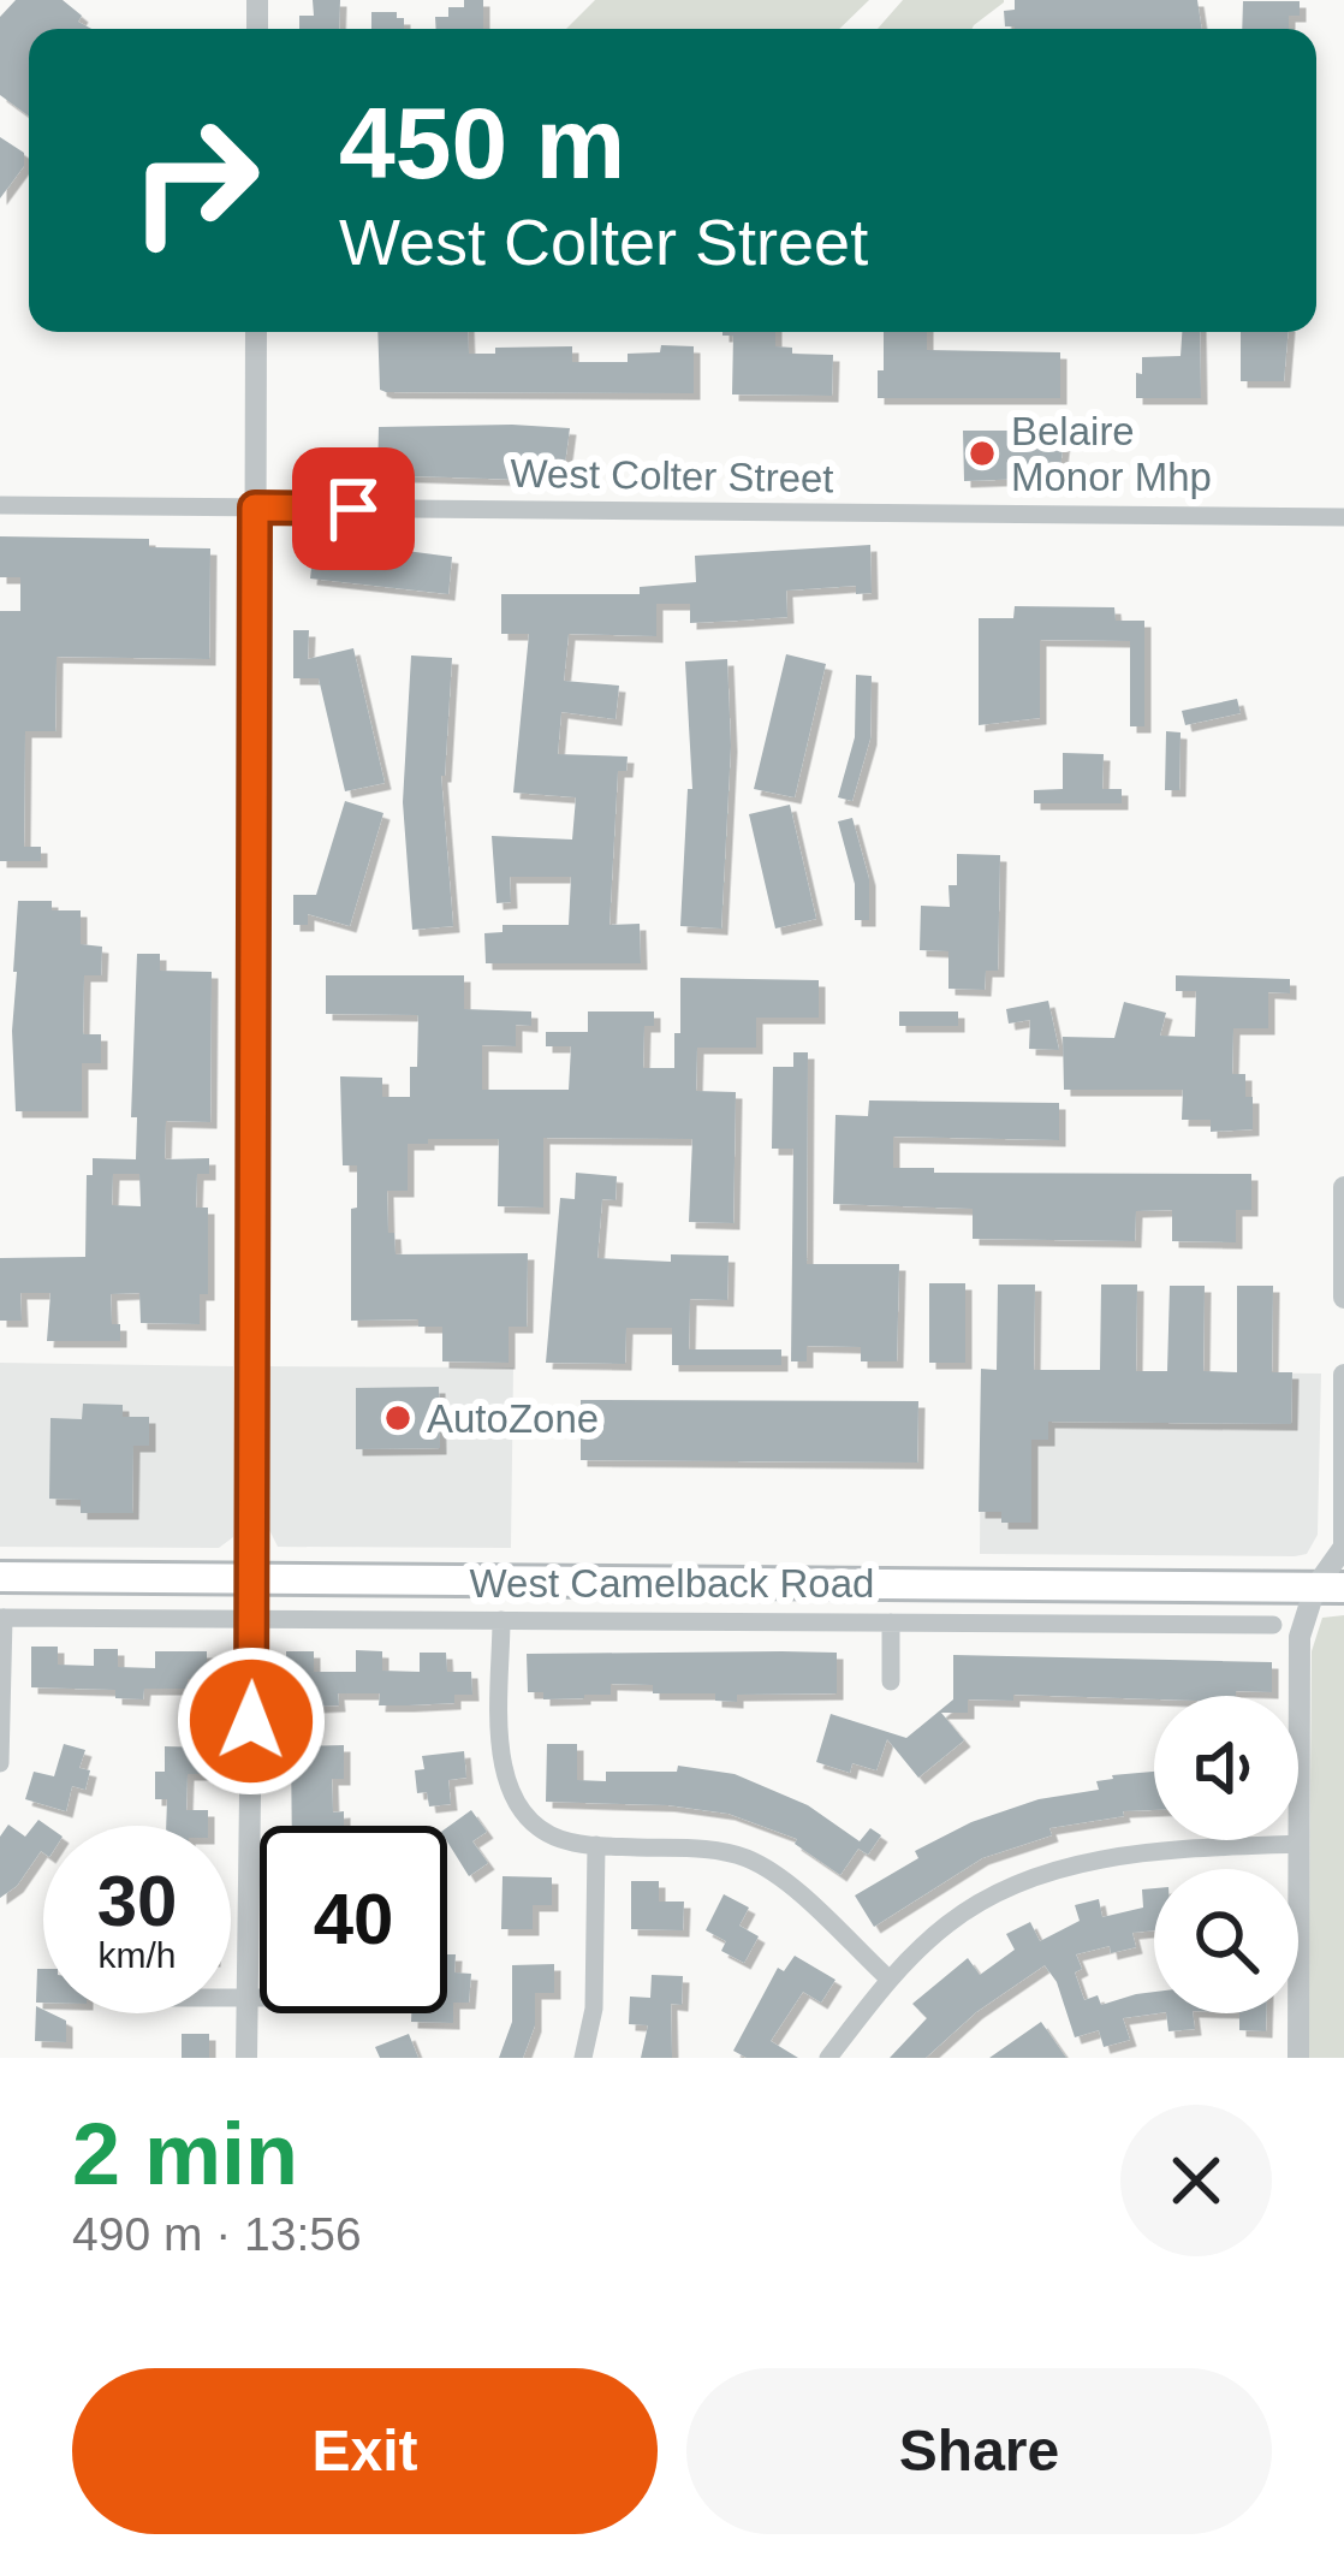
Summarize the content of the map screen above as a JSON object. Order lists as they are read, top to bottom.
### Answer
{
  "streets": {
    "main road": ["West Camelback Road"],
    "street": ["West Colter Street"]
  },
  "places": ["Belaire Monor Mhp", "AutoZone"],
  "page": {
    "turn": ["450 m", "West Colter Street"],
    "speed": "30 km/h",
    "limit": "40",
    "heading": ["2 min", "490 m · 13:56"],
    "buttons": ["Exit", "Share"]
  }
}
